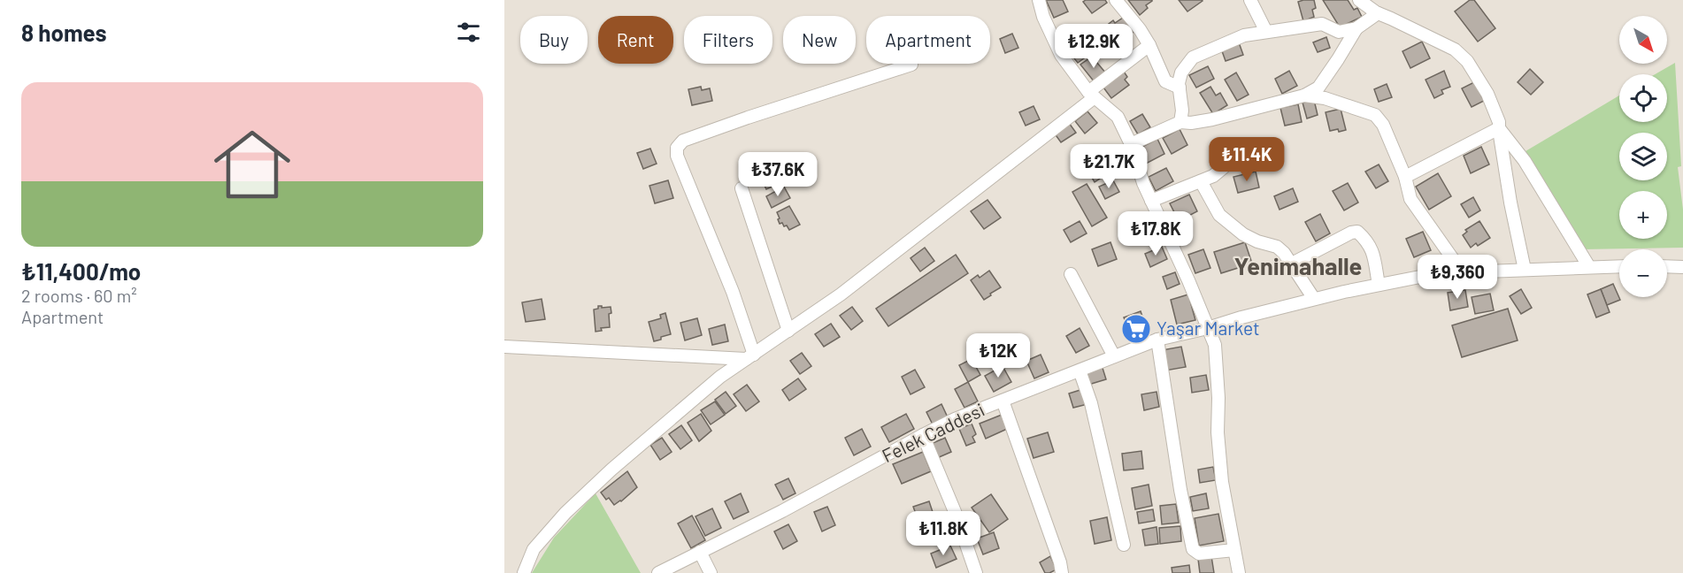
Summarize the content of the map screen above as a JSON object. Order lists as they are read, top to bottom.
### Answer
{
  "streets": {
    "street": ["Felek Caddesi"]
  },
  "districts": ["Yenimahalle"],
  "places": {
    "supermarket": ["Yaşar Market"]
  },
  "north": "bottom right",
  "page": {
    "heading": "8 homes",
    "map_buttons": ["+", "−"],
    "chip": [
      "Buy",
      "Rent",
      "Filters",
      "New",
      "Apartment"
    ],
    "price": [
      "₺12.9K",
      "₺11.4K",
      "₺21.7K",
      "₺37.6K",
      "₺17.8K",
      "₺9,360",
      "₺12K",
      "₺11.8K"
    ],
    "list": [
      {
        "name": "₺11,400/mo",
        "note": "2 rooms · 60 m² · Apartment"
      }
    ]
  }
}
